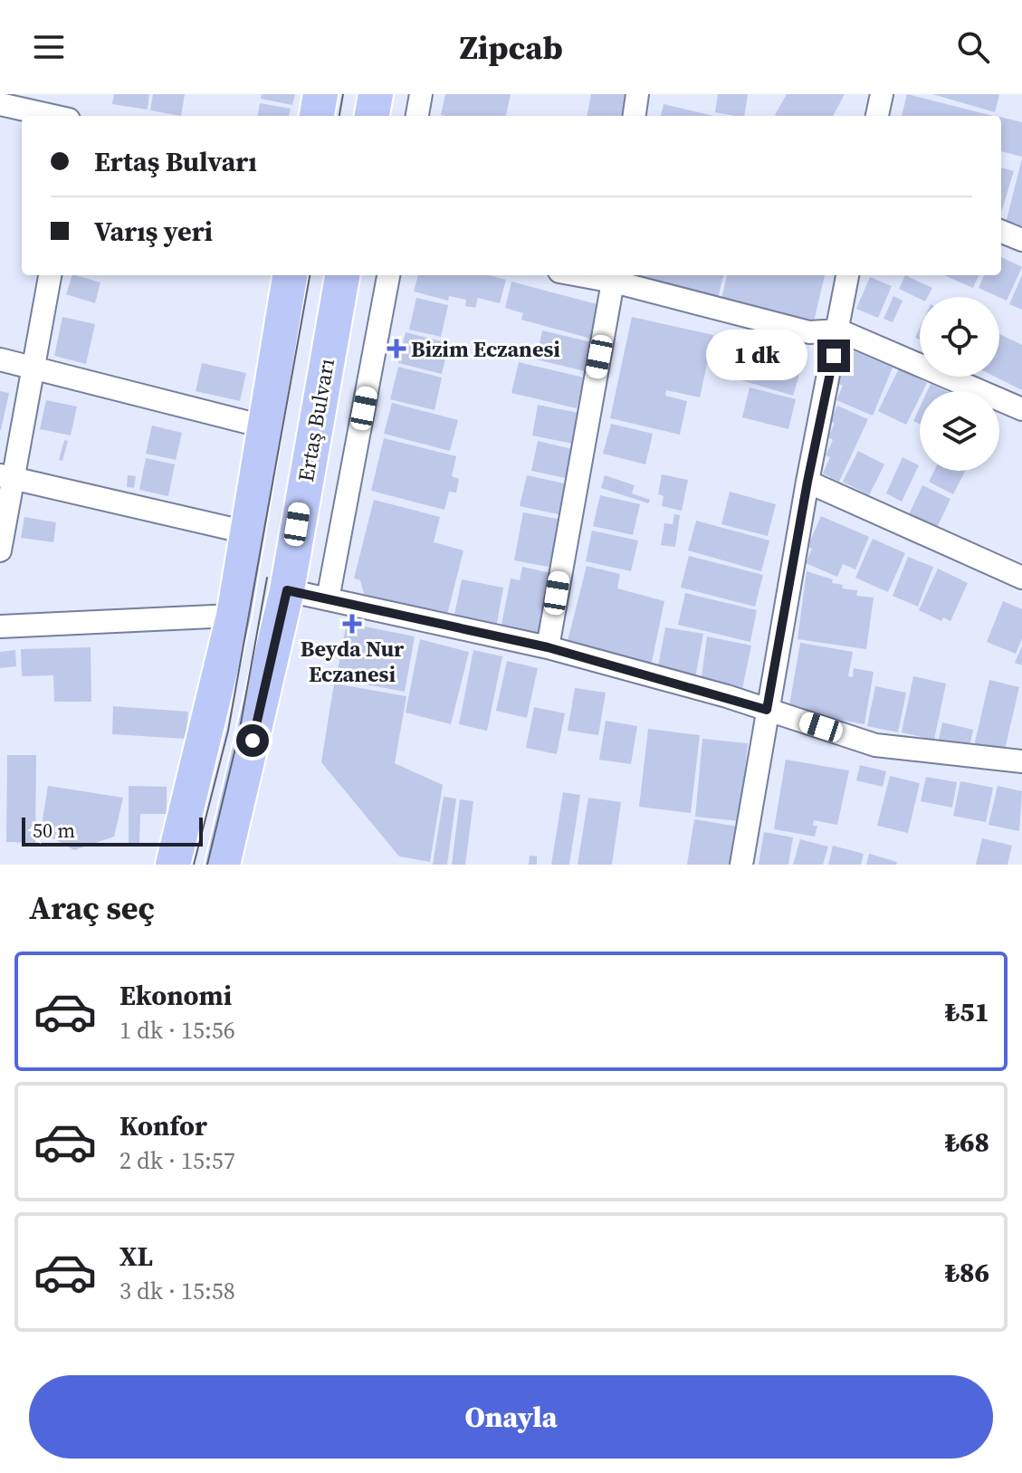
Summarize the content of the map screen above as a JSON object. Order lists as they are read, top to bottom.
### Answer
{
  "streets": {
    "main road": ["Ertaş Bulvarı"]
  },
  "places": {
    "health": ["Bizim Eczanesi", "Beyda Nur Eczanesi"]
  },
  "scale_bar": "50 m",
  "page": {
    "header": "Zipcab",
    "banner": ["Ertaş Bulvarı", "Varış yeri"],
    "bubble": "1 dk",
    "scale": "50 m",
    "heading": "Araç seç",
    "list": [
      {
        "name": "Ekonomi",
        "note": "1 dk · 15:56",
        "value": "₺51"
      },
      {
        "name": "Konfor",
        "note": "2 dk · 15:57",
        "value": "₺68"
      },
      {
        "name": "XL",
        "note": "3 dk · 15:58",
        "value": "₺86"
      }
    ],
    "buttons": "Onayla"
  }
}
